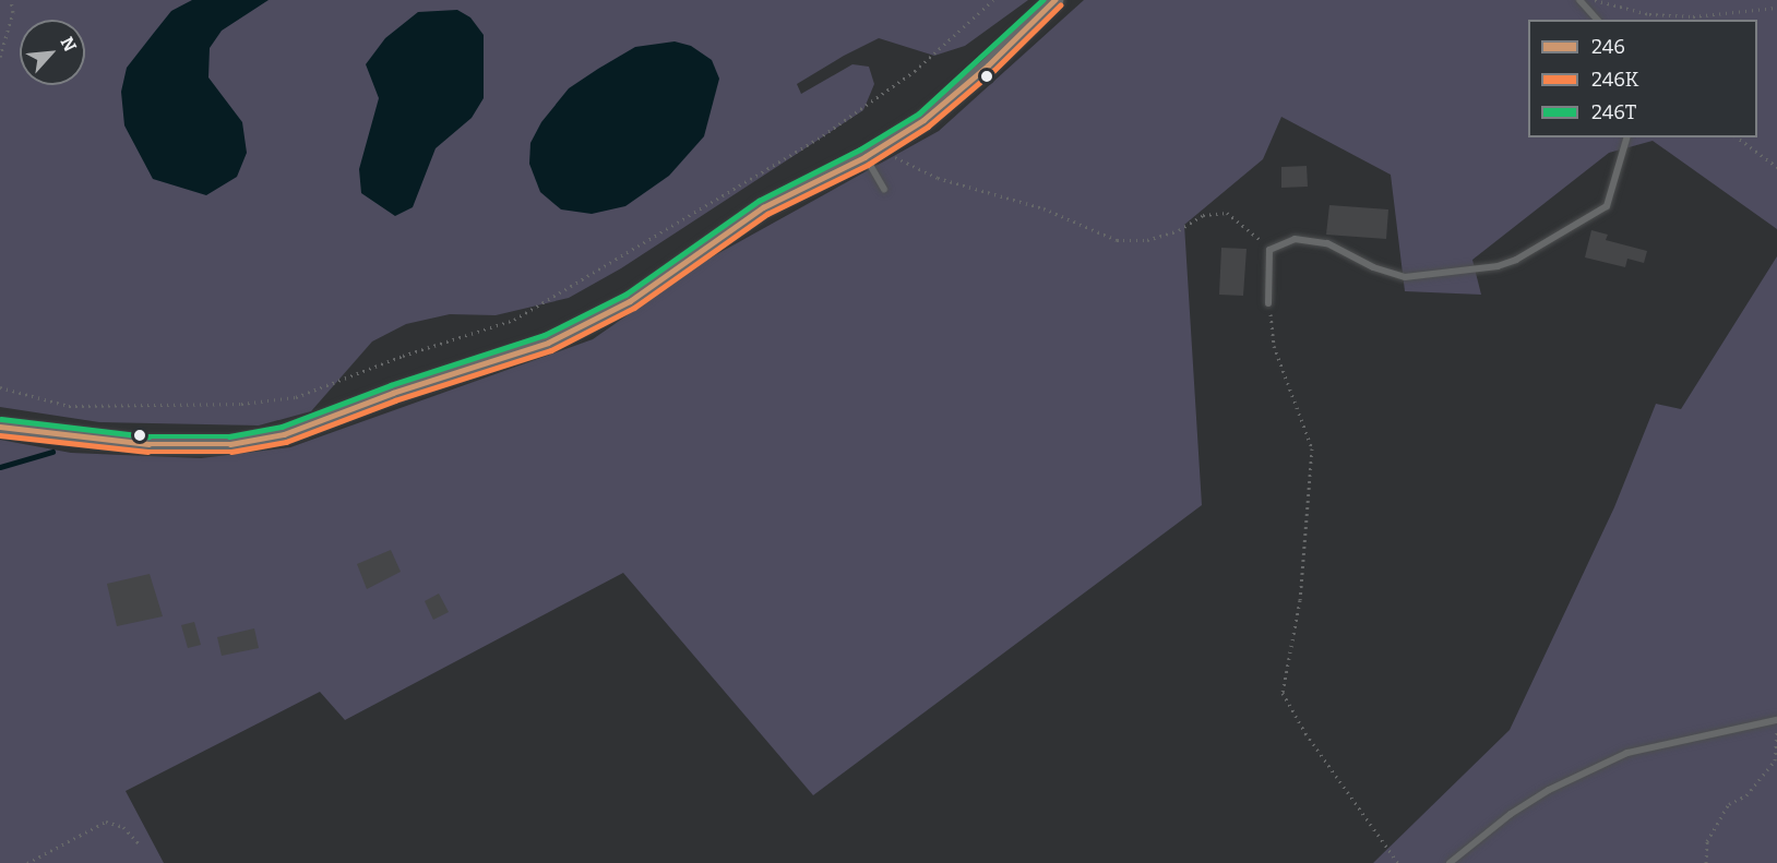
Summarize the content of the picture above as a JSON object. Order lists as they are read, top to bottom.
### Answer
{
  "lines": ["transit line 246", "transit line 246T", "transit line 246K"],
  "legend": ["246", "246K", "246T"],
  "north": "top right"
}
